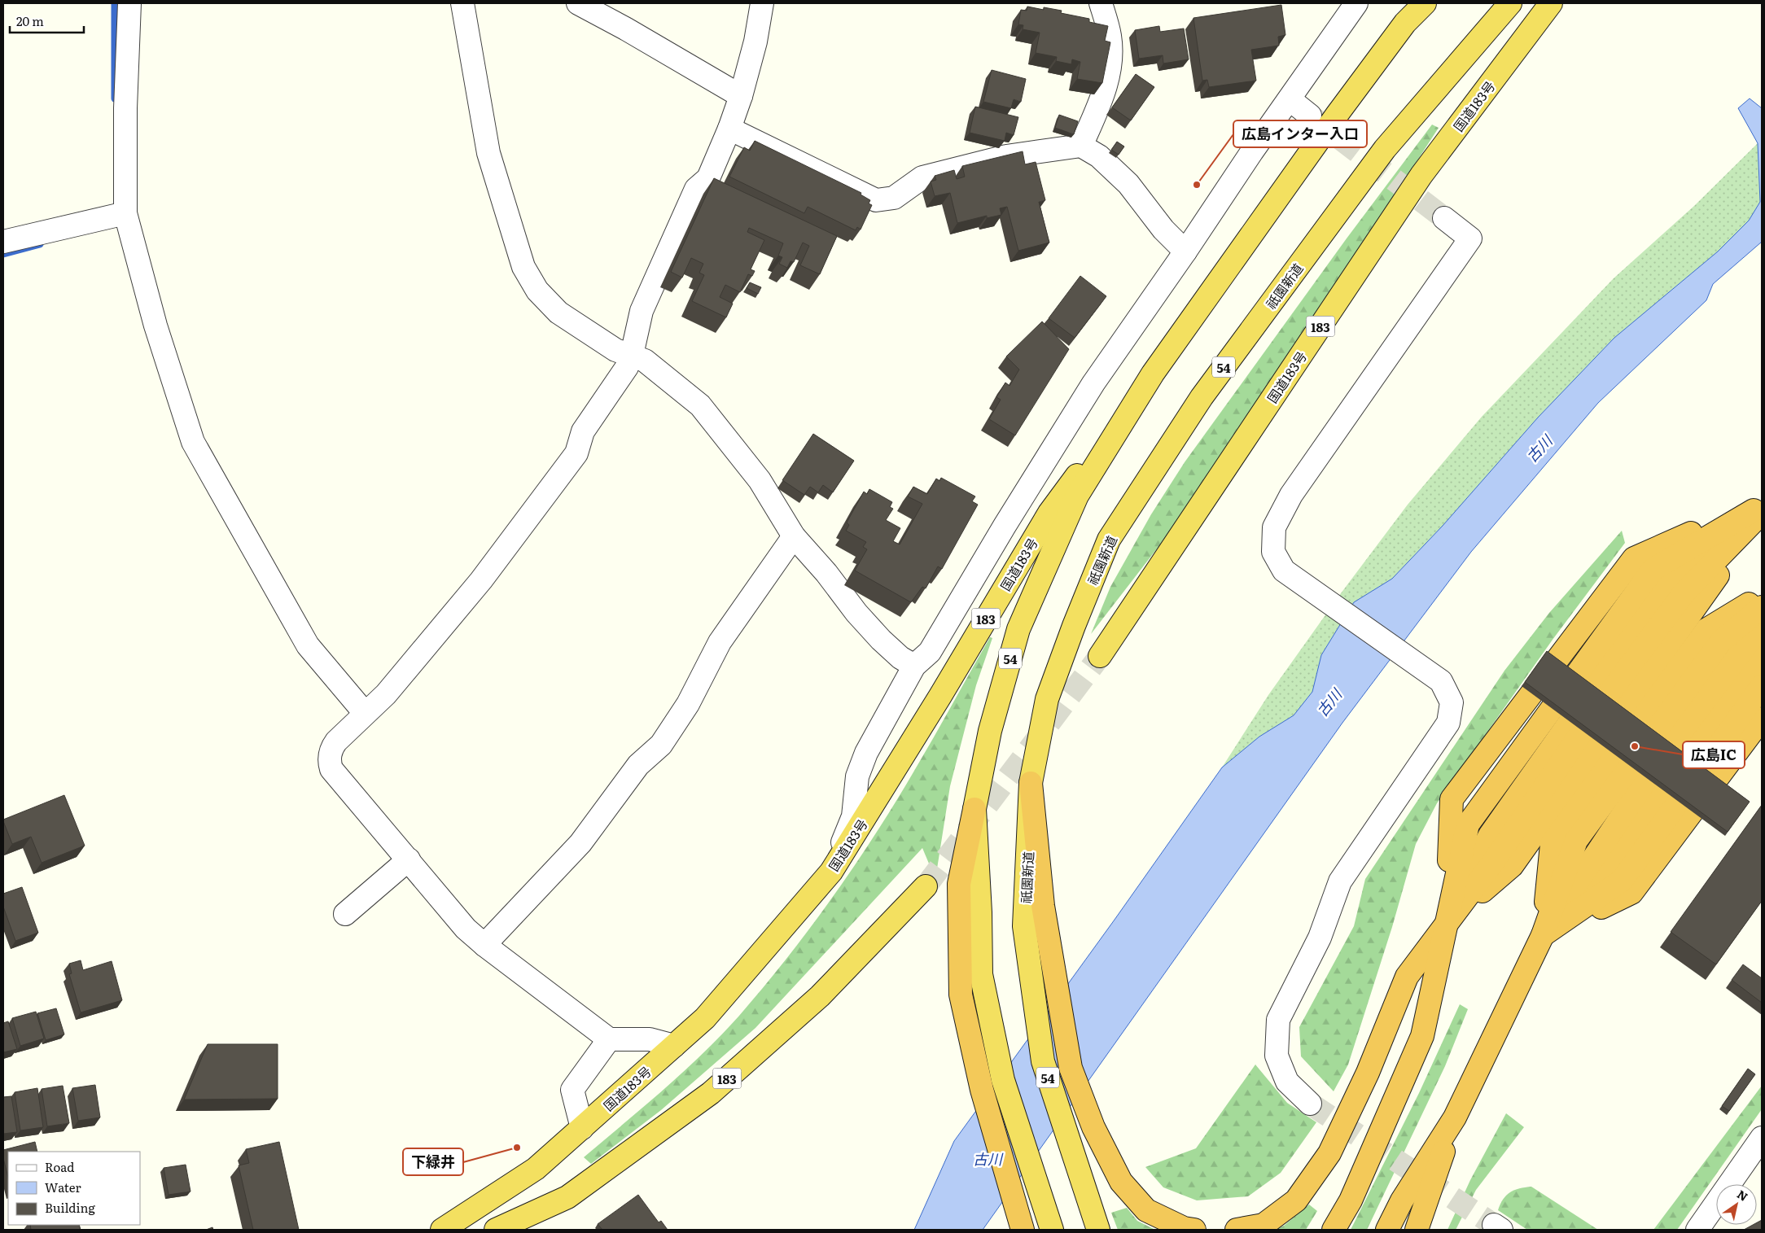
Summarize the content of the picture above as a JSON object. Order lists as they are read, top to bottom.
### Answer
{
  "streets": {
    "highway": [
      "国道183号",
      "祇園新道",
      "183",
      "54"
    ]
  },
  "crossings": [
    ["国道183号", "54"]
  ],
  "water": ["古川"],
  "places": ["広島インター入口", "広島IC", "下緑井"],
  "legend": ["Road", "Water", "Building"],
  "scale_bar": "20 m",
  "north": "top right"
}
